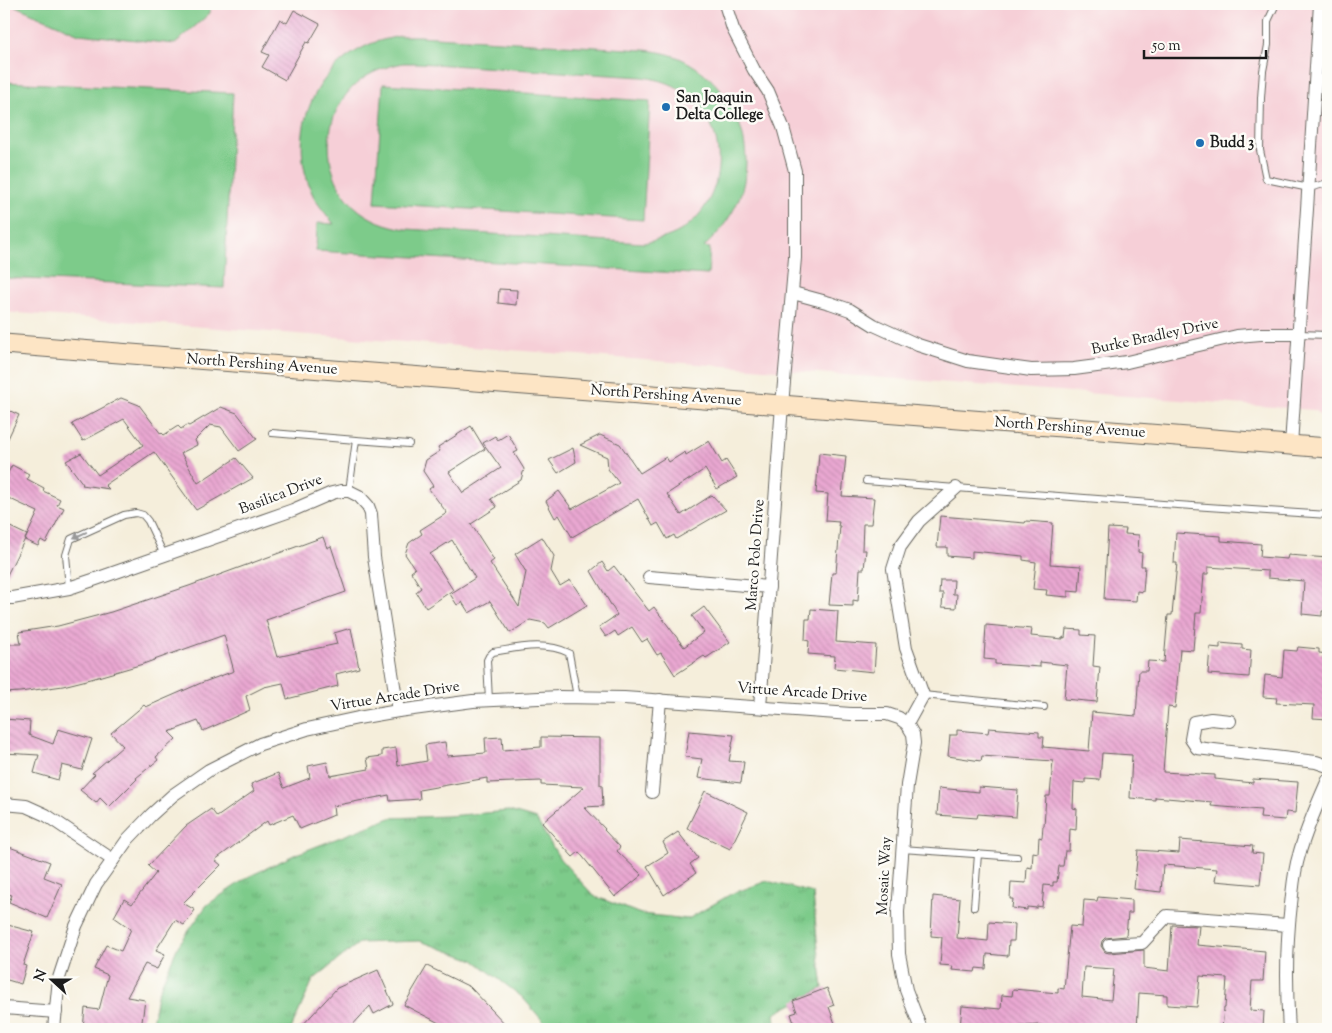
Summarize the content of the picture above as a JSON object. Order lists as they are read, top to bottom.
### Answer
{
  "streets": {
    "main road": ["North Pershing Avenue"],
    "street": [
      "Burke Bradley Drive",
      "Basilica Drive",
      "Marco Polo Drive",
      "Virtue Arcade Drive",
      "Mosaic Way"
    ]
  },
  "crossings": [
    ["North Pershing Avenue", "Marco Polo Drive"],
    ["Marco Polo Drive", "Virtue Arcade Drive"],
    ["Virtue Arcade Drive", "Mosaic Way"]
  ],
  "places": ["San Joaquin Delta College", "Budd 3"],
  "scale_bar": "50 m",
  "north": "left"
}
